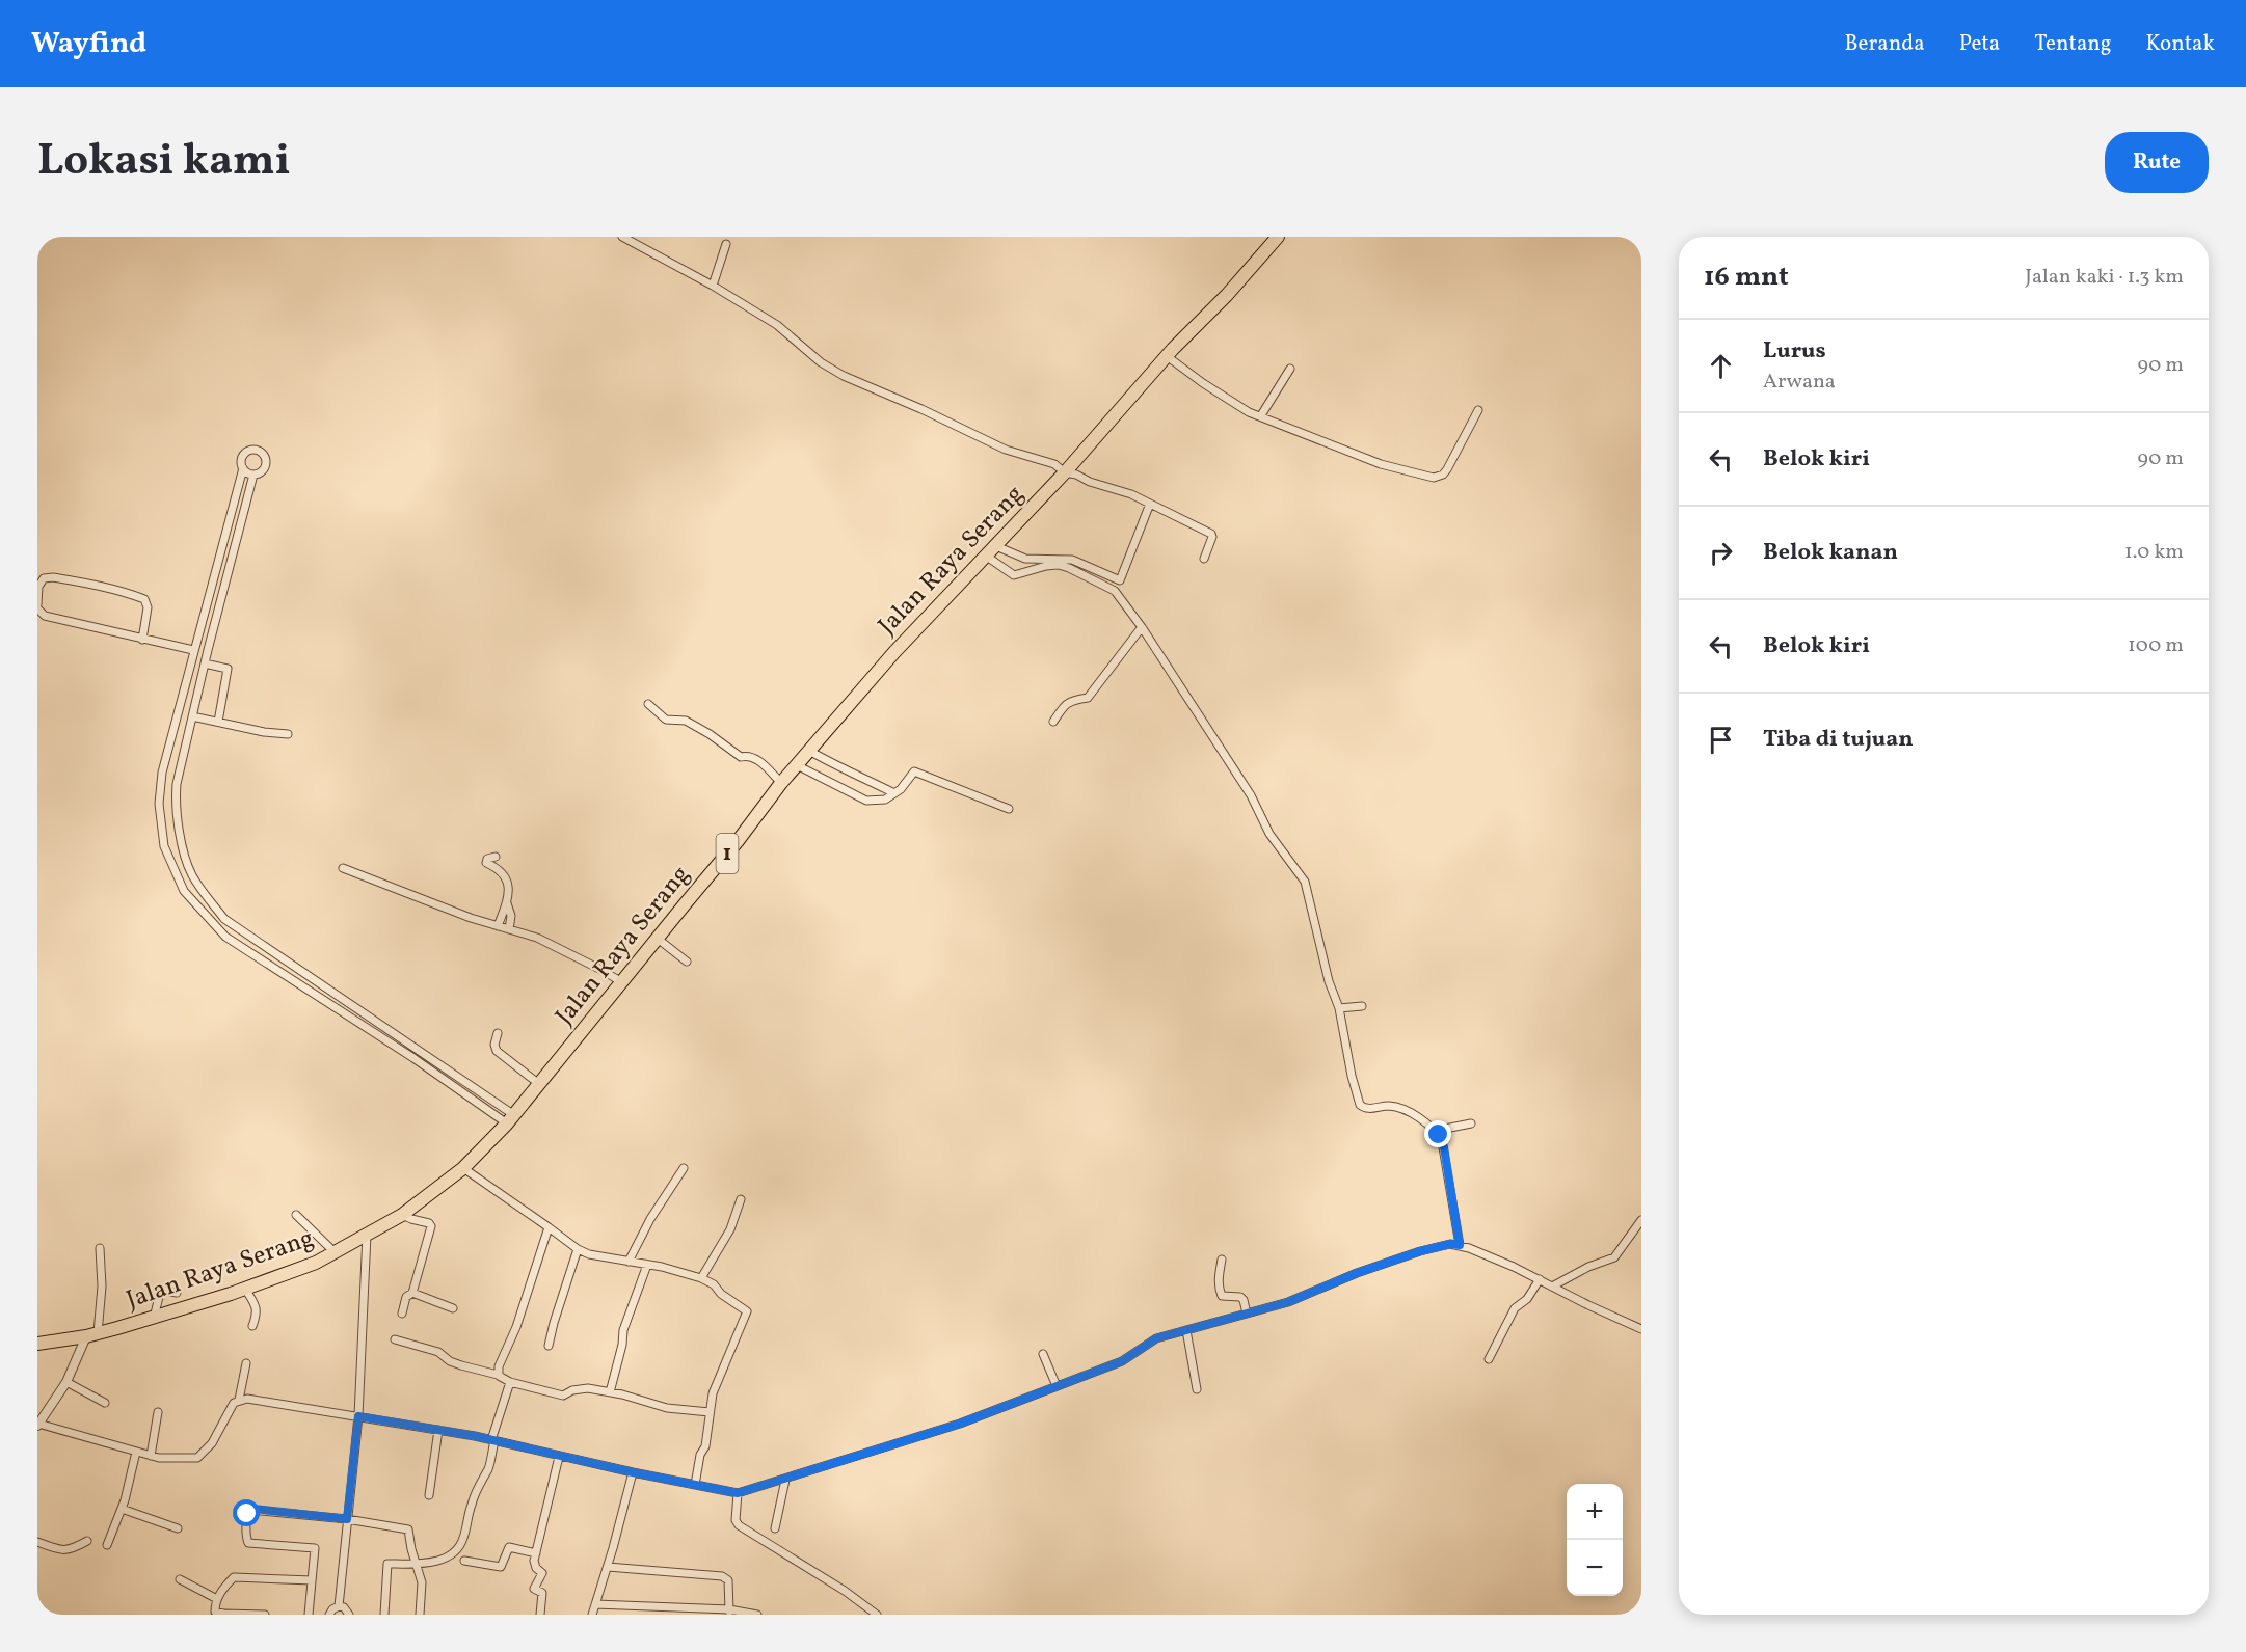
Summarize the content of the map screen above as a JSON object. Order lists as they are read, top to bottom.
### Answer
{
  "streets": {
    "highway": ["Jalan Raya Serang", "1"]
  },
  "page": {
    "header": "Wayfind",
    "nav": [
      "Beranda",
      "Peta",
      "Tentang",
      "Kontak"
    ],
    "title": "Lokasi kami",
    "buttons": "Rute",
    "heading": ["16 mnt", "Jalan kaki · 1.3 km"],
    "list": [
      ["Lurus", "Arwana", "90 m"],
      ["Belok kiri", "90 m"],
      ["Belok kanan", "1.0 km"],
      ["Belok kiri", "100 m"],
      "Tiba di tujuan"
    ],
    "map_buttons": ["+", "−"]
  }
}
